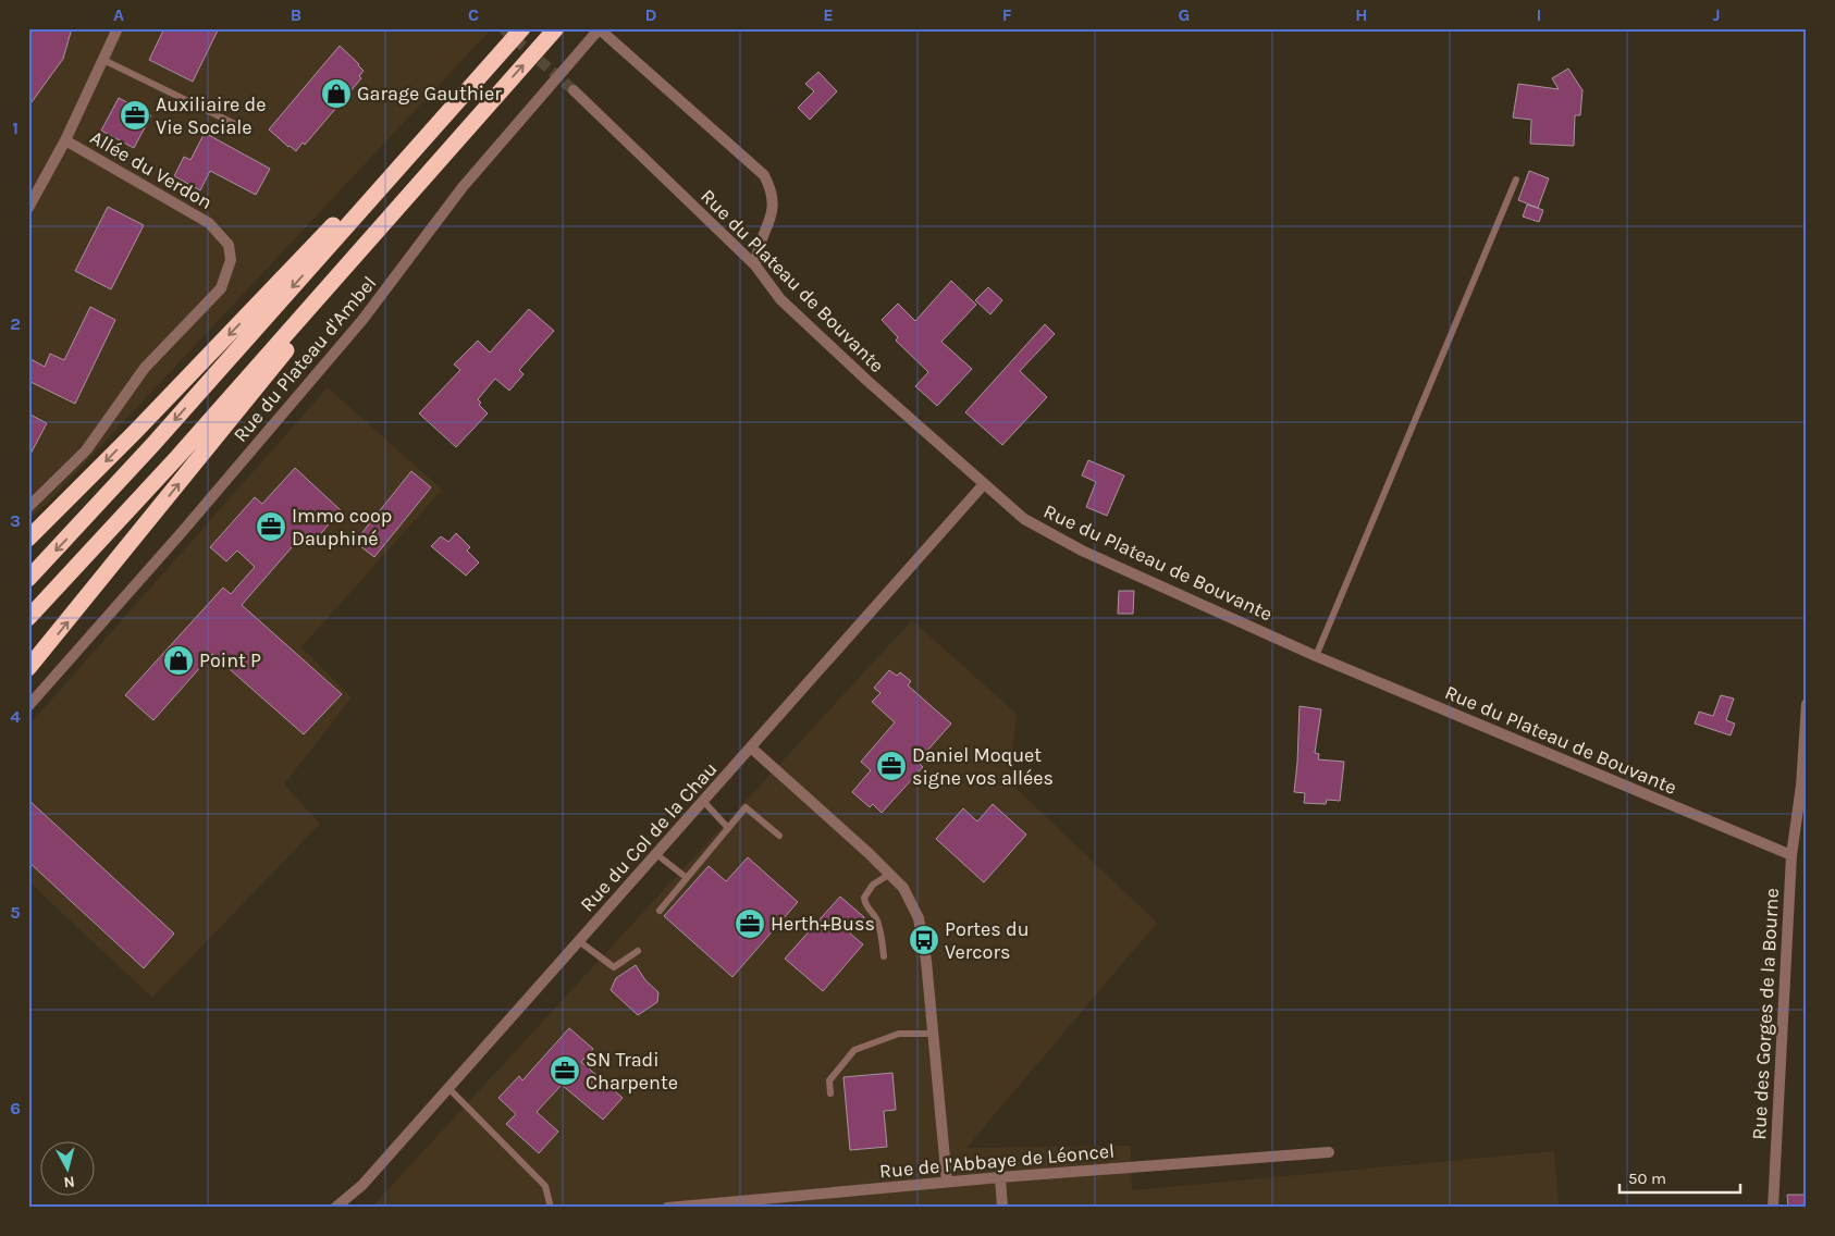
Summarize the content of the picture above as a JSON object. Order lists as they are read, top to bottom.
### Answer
{
  "streets": {
    "street": [
      "Allée du Verdon",
      "Rue du Plateau de Bouvante",
      "Rue du Plateau d'Ambel",
      "Rue du Col de la Chau",
      "Rue des Gorges de la Bourne",
      "Rue de l'Abbaye de Léoncel"
    ]
  },
  "crossings": [
    ["Rue du Plateau de Bouvante", "Rue du Col de la Chau"],
    ["Rue du Plateau de Bouvante", "Rue des Gorges de la Bourne"]
  ],
  "places": {
    "shop": ["Garage Gauthier", "Point P"],
    "office": [
      "Auxiliaire de Vie Sociale",
      "Immo coop Dauphiné",
      "Daniel Moquet signe vos allées",
      "Herth+Buss",
      "SN Tradi Charpente"
    ],
    "bus stop": ["Portes du Vercors"]
  },
  "scale_bar": "50 m",
  "north": "bottom",
  "grid": {
    "columns": [
      "A",
      "B",
      "C",
      "D",
      "E",
      "F",
      "G",
      "H",
      "I",
      "J"
    ],
    "rows": [
      "1",
      "2",
      "3",
      "4",
      "5",
      "6"
    ]
  }
}
